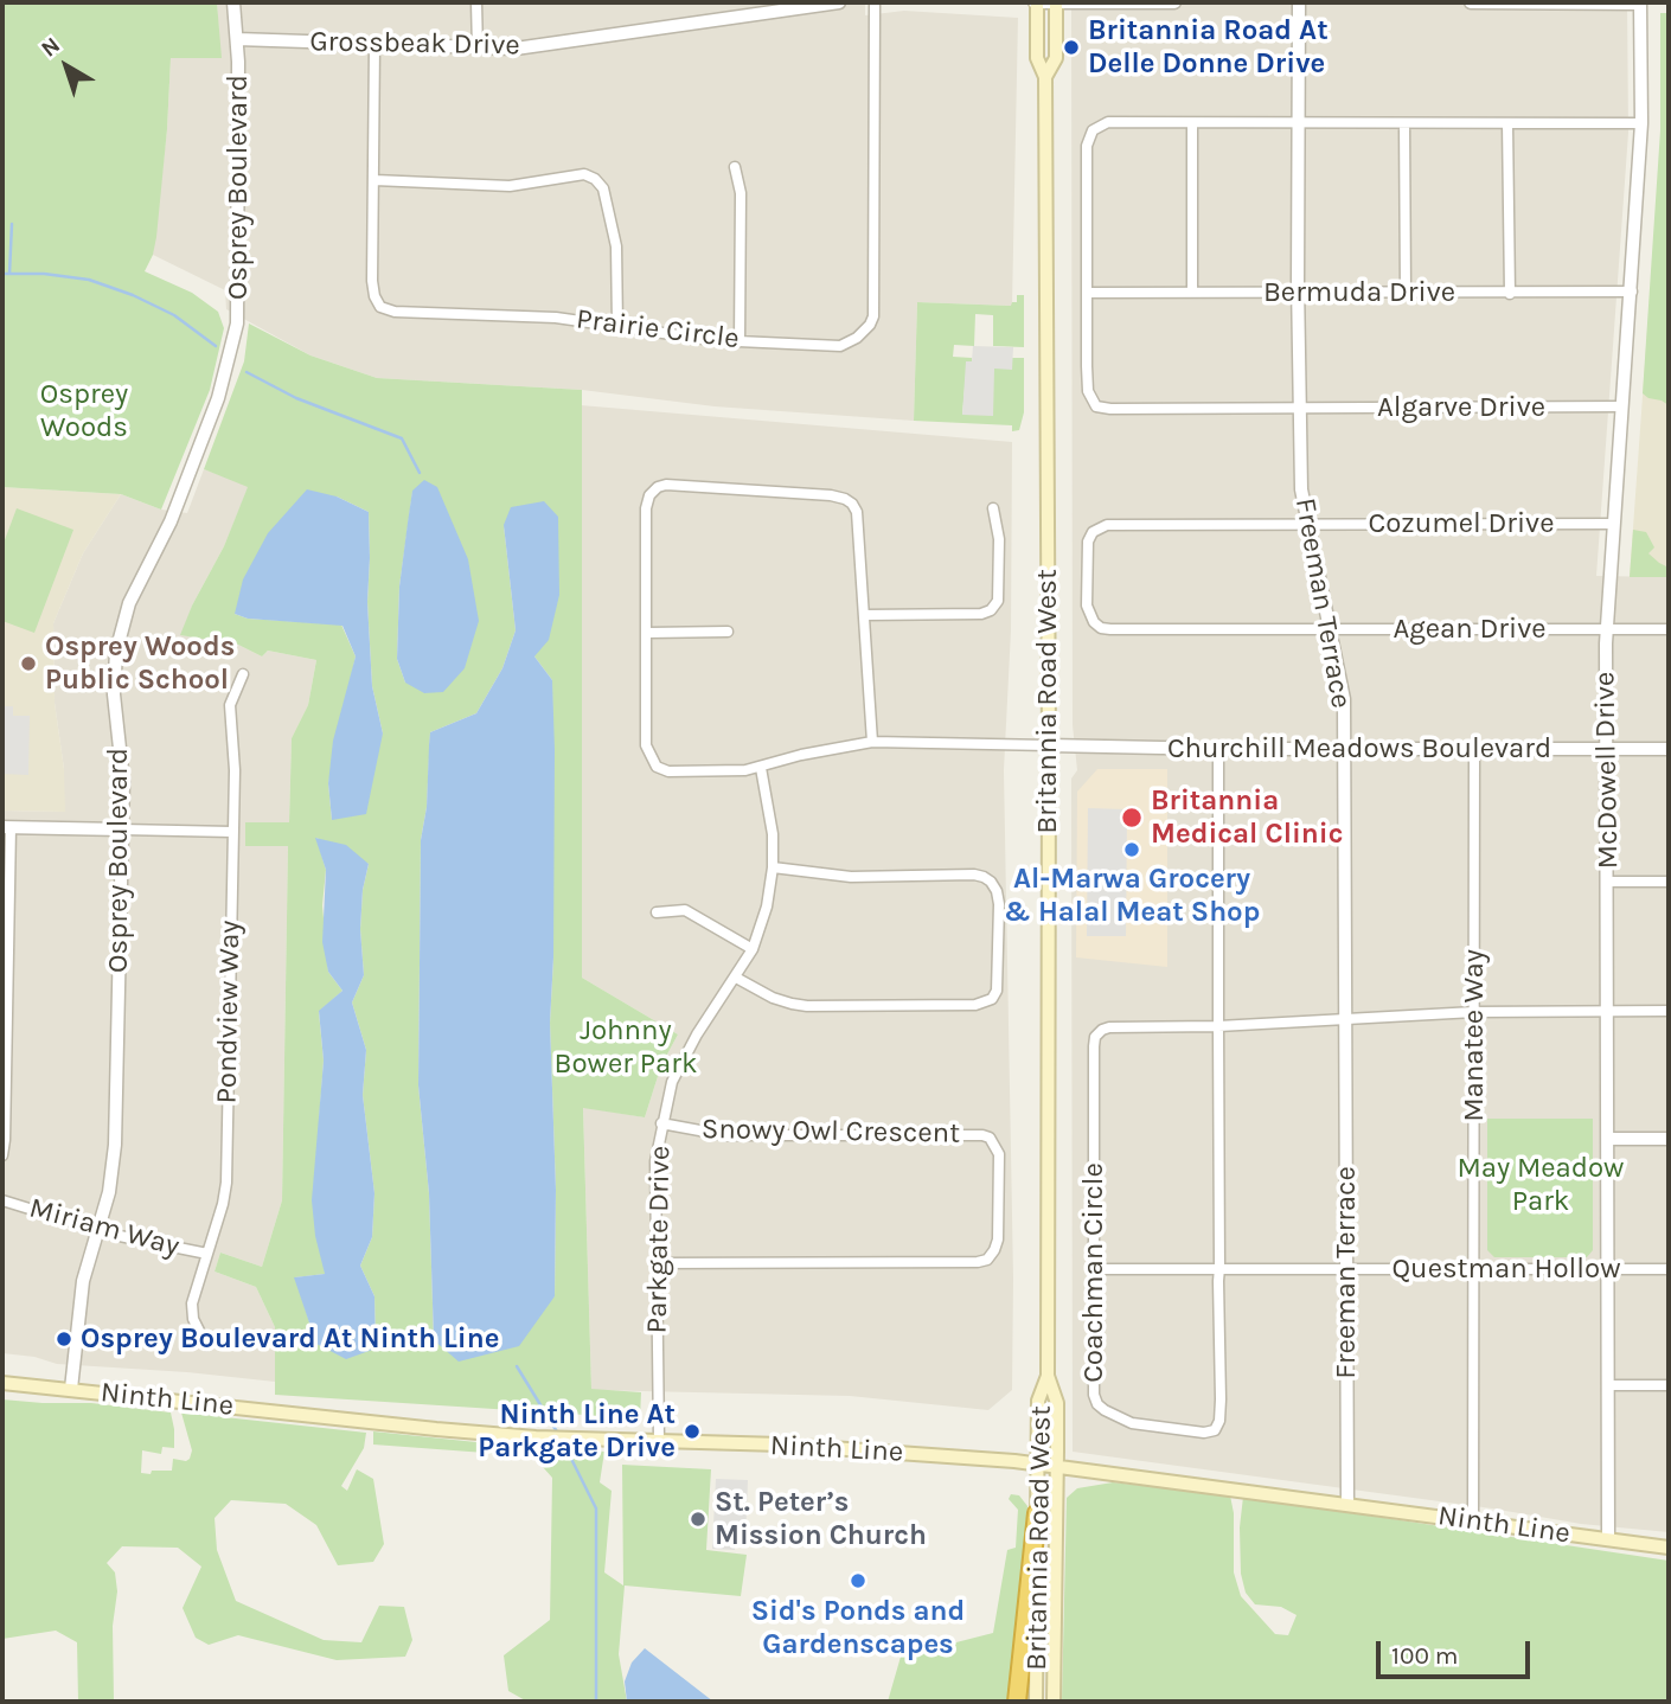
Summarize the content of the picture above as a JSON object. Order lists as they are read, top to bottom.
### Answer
{
  "streets": {
    "main road": ["Britannia Road West", "Ninth Line"],
    "street": [
      "Grossbeak Drive",
      "Osprey Boulevard",
      "Bermuda Drive",
      "Prairie Circle",
      "Algarve Drive",
      "Cozumel Drive",
      "Freeman Terrace",
      "Agean Drive",
      "Churchill Meadows Boulevard",
      "McDowell Drive",
      "Pondview Way",
      "Manatee Way",
      "Snowy Owl Crescent",
      "Miriam Way",
      "Parkgate Drive",
      "Questman Hollow",
      "Coachman Circle"
    ]
  },
  "crossings": [
    ["Grossbeak Drive", "Osprey Boulevard"],
    ["Grossbeak Drive", "Prairie Circle"],
    ["Osprey Boulevard", "Miriam Way"],
    ["Osprey Boulevard", "Ninth Line"],
    ["Bermuda Drive", "Algarve Drive"],
    ["Bermuda Drive", "Freeman Terrace"],
    ["Bermuda Drive", "McDowell Drive"],
    ["Algarve Drive", "Freeman Terrace"],
    ["Algarve Drive", "McDowell Drive"],
    ["Cozumel Drive", "Freeman Terrace"],
    ["Cozumel Drive", "Agean Drive"],
    ["Cozumel Drive", "McDowell Drive"],
    ["Freeman Terrace", "Agean Drive"],
    ["Freeman Terrace", "Churchill Meadows Boulevard"],
    ["Freeman Terrace", "Questman Hollow"],
    ["Freeman Terrace", "Ninth Line"],
    ["Agean Drive", "McDowell Drive"],
    ["Britannia Road West", "Churchill Meadows Boulevard"],
    ["Britannia Road West", "Ninth Line"],
    ["Churchill Meadows Boulevard", "McDowell Drive"],
    ["Churchill Meadows Boulevard", "Manatee Way"],
    ["Churchill Meadows Boulevard", "Coachman Circle"],
    ["McDowell Drive", "Questman Hollow"],
    ["McDowell Drive", "Ninth Line"],
    ["Pondview Way", "Miriam Way"],
    ["Manatee Way", "Questman Hollow"],
    ["Manatee Way", "Ninth Line"],
    ["Snowy Owl Crescent", "Parkgate Drive"],
    ["Parkgate Drive", "Ninth Line"],
    ["Questman Hollow", "Coachman Circle"]
  ],
  "parks": ["Osprey Woods", "Johnny Bower Park", "May Meadow Park"],
  "places": [
    "Britannia Road At Delle Donne Drive",
    "Osprey Woods Public School",
    "Britannia Medical Clinic",
    "Al-Marwa Grocery & Halal Meat Shop",
    "Osprey Boulevard At Ninth Line",
    "Ninth Line At Parkgate Drive",
    "St. Peter’s Mission Church",
    "Sid's Ponds and Gardenscapes"
  ],
  "scale_bar": "100 m",
  "north": "top left"
}
